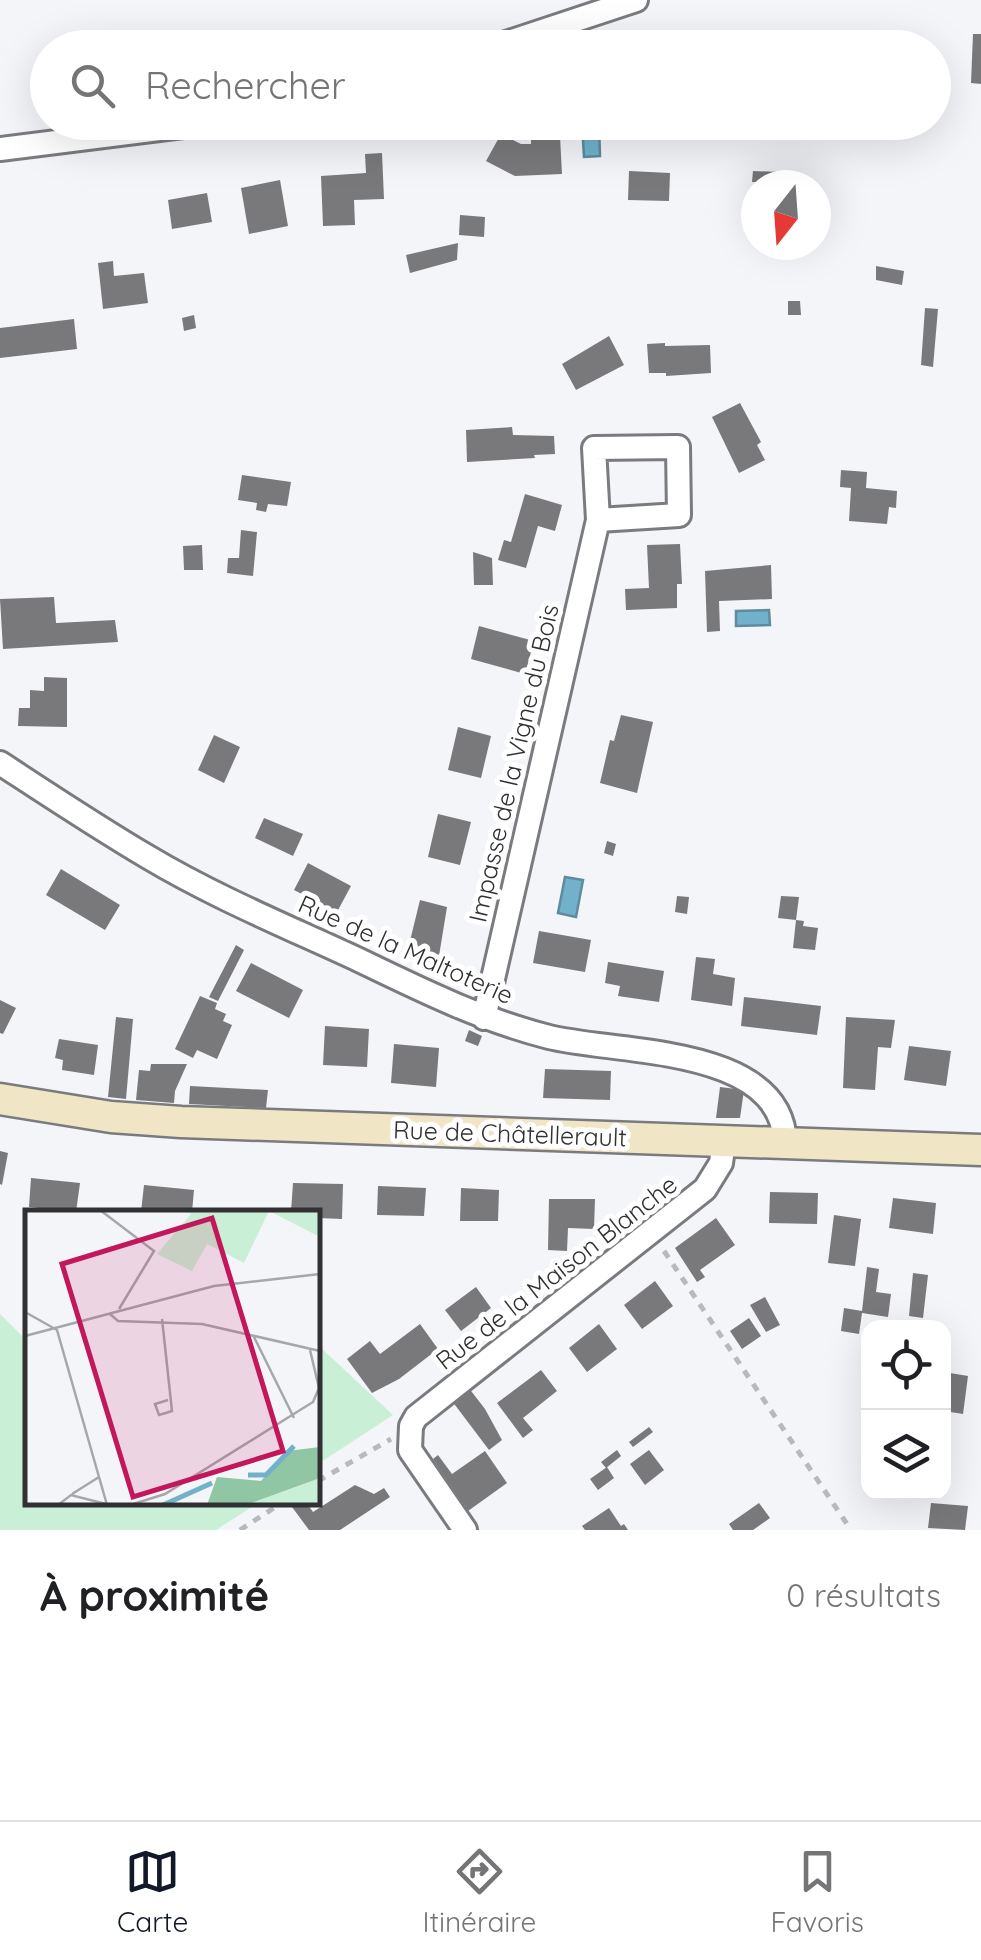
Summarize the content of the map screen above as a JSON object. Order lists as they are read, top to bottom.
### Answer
{
  "streets": {
    "main road": ["Rue de Châtellerault"],
    "street": ["Impasse de la Vigne du Bois", "Rue de la Maltoterie", "Rue de la Maison Blanche"]
  },
  "crossings": [
    ["Impasse de la Vigne du Bois", "Rue de la Maltoterie"],
    ["Rue de la Maltoterie", "Rue de Châtellerault"],
    ["Rue de Châtellerault", "Rue de la Maison Blanche"]
  ],
  "north": "bottom",
  "page": {
    "search": "Rechercher",
    "heading": ["À proximité", "0 résultats"],
    "nav": ["Carte", "Itinéraire", "Favoris"]
  }
}
